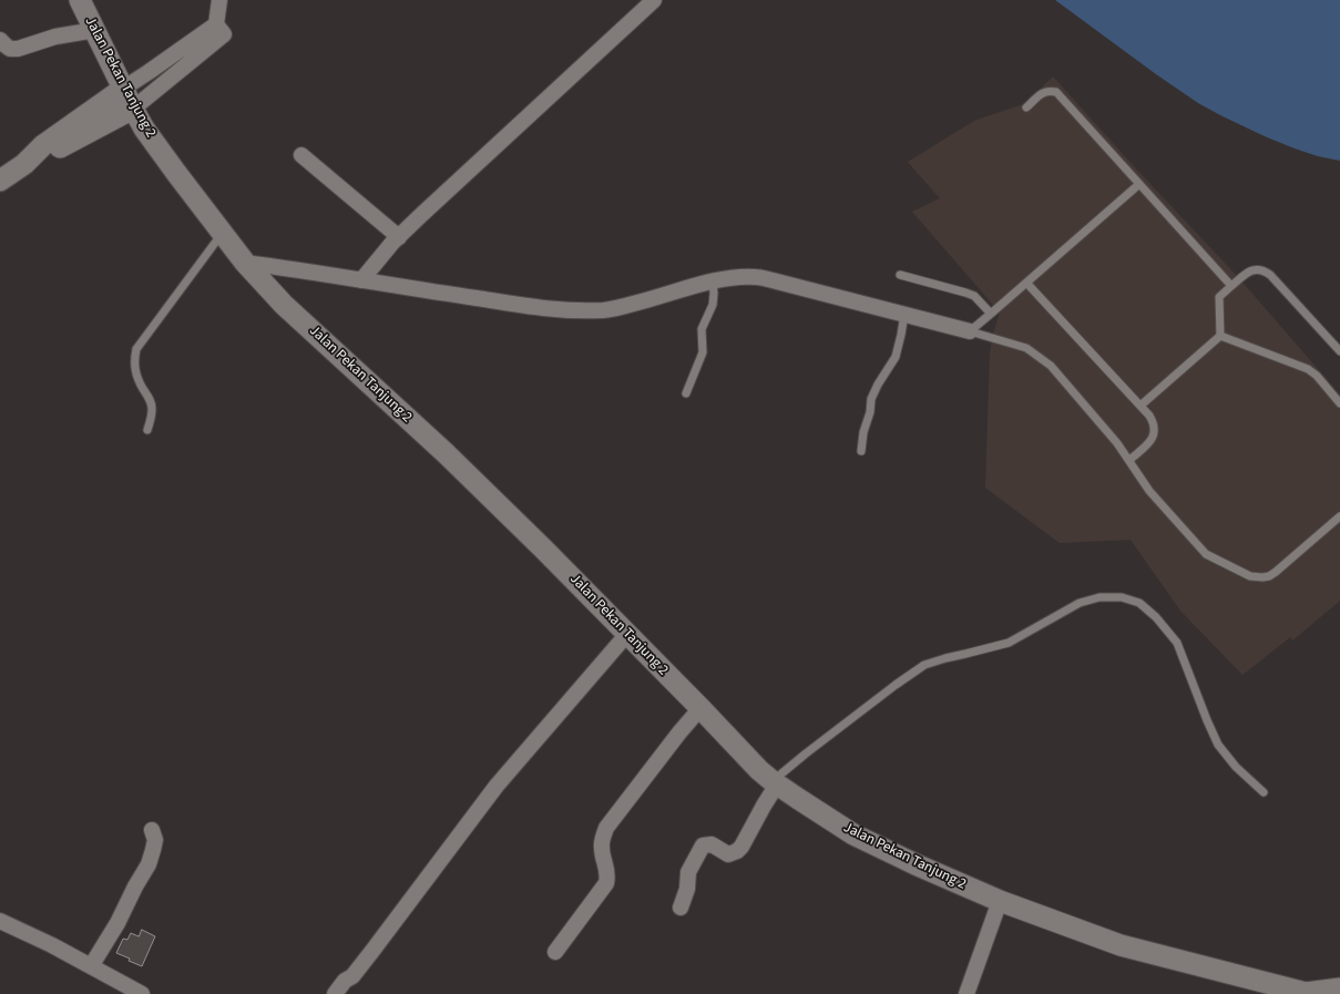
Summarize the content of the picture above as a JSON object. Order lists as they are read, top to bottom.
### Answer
{
  "streets": {
    "street": ["Jalan Pekan Tanjung 2"]
  }
}
